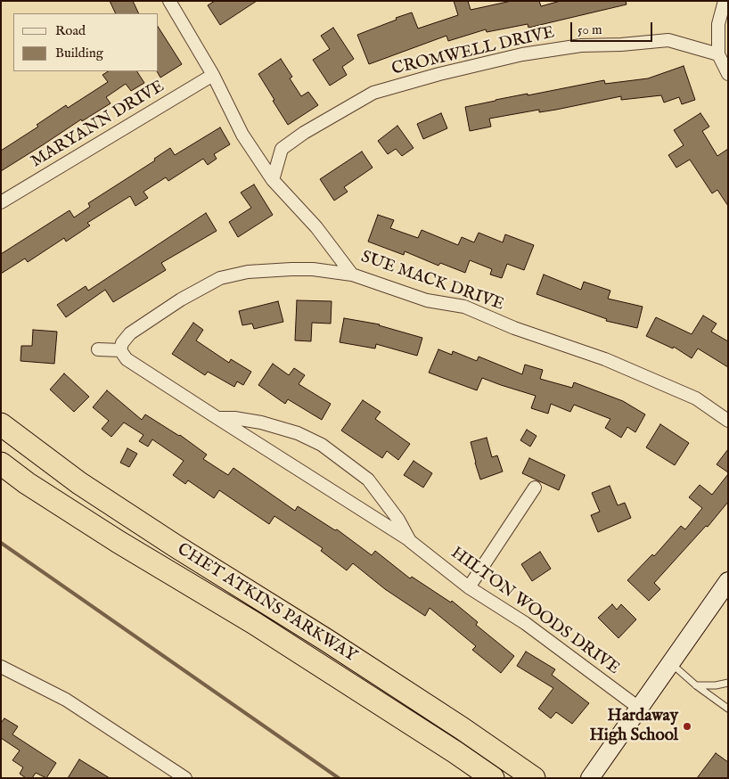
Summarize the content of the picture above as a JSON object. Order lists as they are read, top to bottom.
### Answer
{
  "streets": {
    "highway": ["CHET ATKINS PARKWAY"],
    "street": [
      "CROMWELL DRIVE",
      "MARYANN DRIVE",
      "SUE MACK DRIVE",
      "HILTON WOODS DRIVE"
    ]
  },
  "crossings": [
    ["CROMWELL DRIVE", "SUE MACK DRIVE"],
    ["MARYANN DRIVE", "SUE MACK DRIVE"]
  ],
  "places": ["Hardaway High School"],
  "legend": ["Road", "Building"],
  "scale_bar": "50 m"
}
